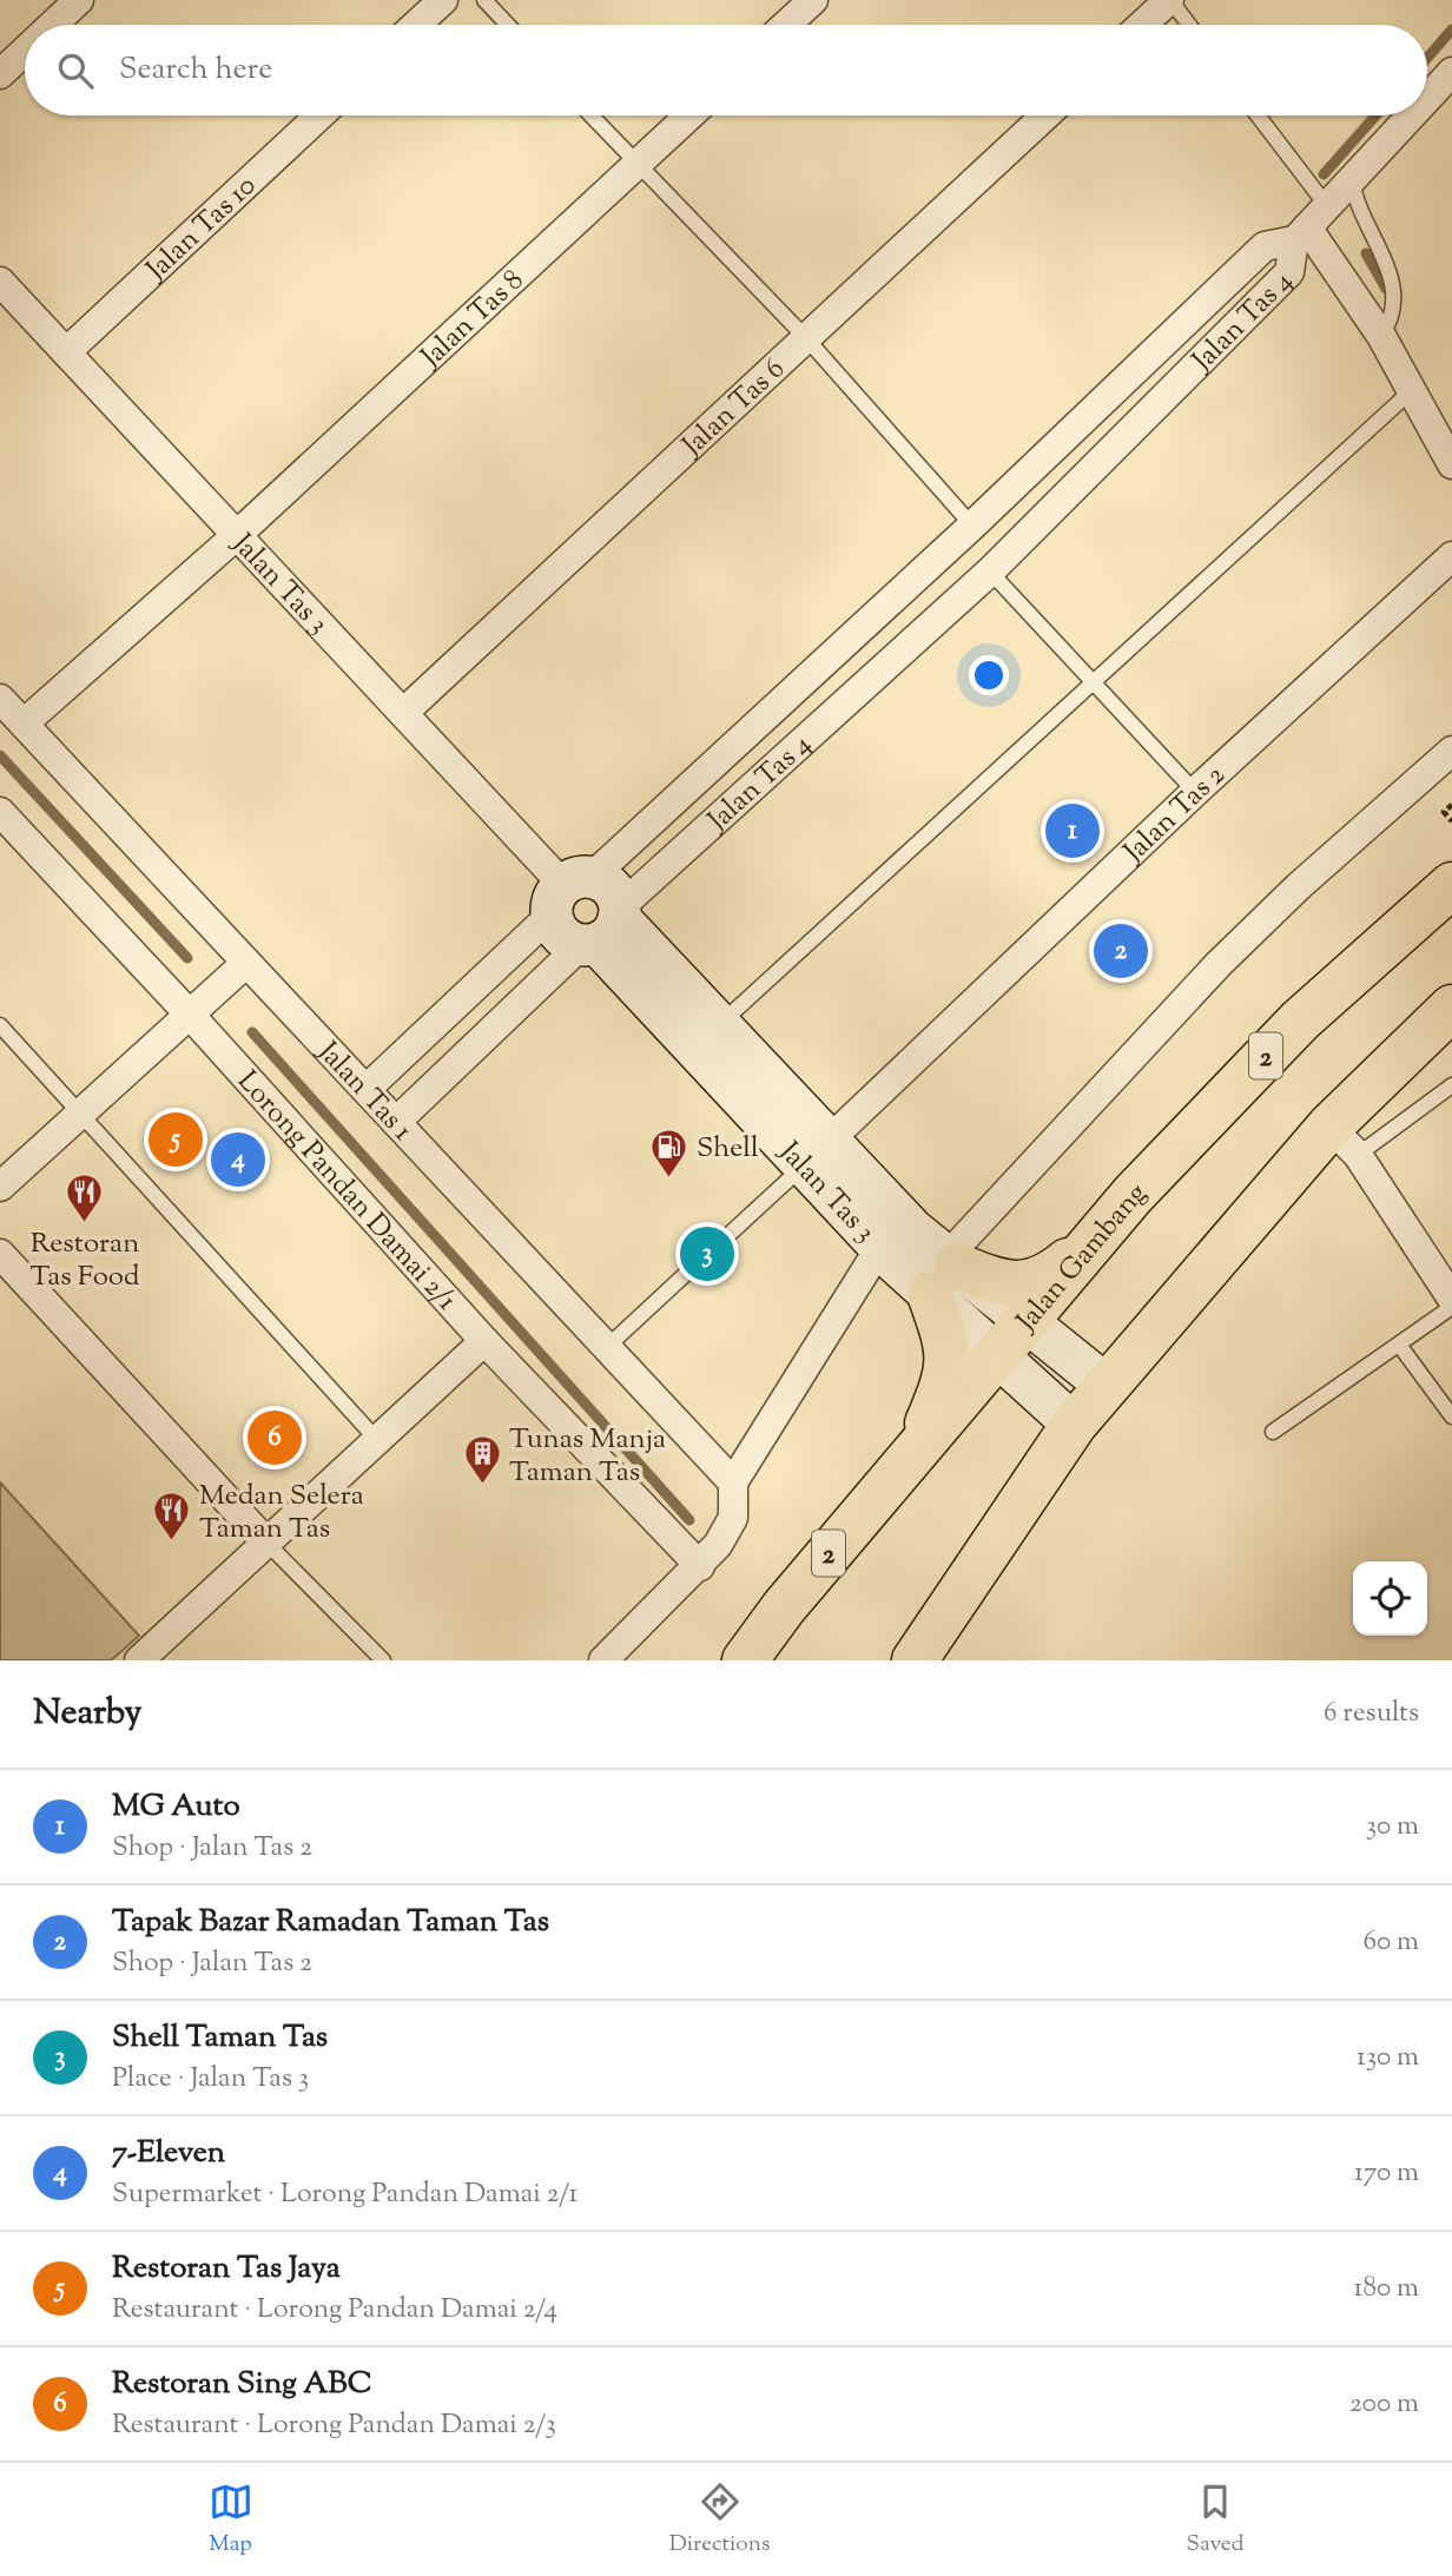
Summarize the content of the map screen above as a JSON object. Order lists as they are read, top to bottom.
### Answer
{
  "streets": {
    "highway": ["2", "Jalan Gambang"],
    "street": [
      "Jalan Tas 10",
      "Jalan Tas 8",
      "Jalan Tas 4",
      "Jalan Tas 6",
      "Jalan Tas 3",
      "Jalan Tas 2",
      "Jalan Tas 1",
      "Lorong Pandan Damai 2/1"
    ]
  },
  "crossings": [
    ["Jalan Tas 10", "Jalan Tas 3"],
    ["Jalan Tas 8", "Jalan Tas 3"],
    ["Jalan Tas 8", "Jalan Tas 1"],
    ["Jalan Tas 4", "Jalan Tas 3"],
    ["Jalan Tas 4", "Jalan Tas 1"],
    ["Jalan Tas 6", "Jalan Tas 3"],
    ["Jalan Tas 3", "Jalan Tas 2"],
    ["Jalan Tas 3", "Jalan Gambang"]
  ],
  "places": {
    "fuel station": ["Shell"],
    "restaurant": ["Restoran Tas Food", "Medan Selera Taman Tas"],
    "building": ["Tunas Manja Taman Tas"]
  },
  "page": {
    "search": "Search here",
    "pins": [
      "1",
      "2",
      "5",
      "4",
      "3",
      "6"
    ],
    "heading": ["Nearby", "6 results"],
    "list": [
      {
        "mark": "1",
        "name": "MG Auto",
        "note": "Shop · Jalan Tas 2",
        "value": "30 m"
      },
      {
        "mark": "2",
        "name": "Tapak Bazar Ramadan Taman Tas",
        "note": "Shop · Jalan Tas 2",
        "value": "60 m"
      },
      {
        "mark": "3",
        "name": "Shell Taman Tas",
        "note": "Place · Jalan Tas 3",
        "value": "130 m"
      },
      {
        "mark": "4",
        "name": "7-Eleven",
        "note": "Supermarket · Lorong Pandan Damai 2/1",
        "value": "170 m"
      },
      {
        "mark": "5",
        "name": "Restoran Tas Jaya",
        "note": "Restaurant · Lorong Pandan Damai 2/4",
        "value": "180 m"
      },
      {
        "mark": "6",
        "name": "Restoran Sing ABC",
        "note": "Restaurant · Lorong Pandan Damai 2/3",
        "value": "200 m"
      }
    ],
    "nav": ["Map", "Directions", "Saved"]
  }
}
